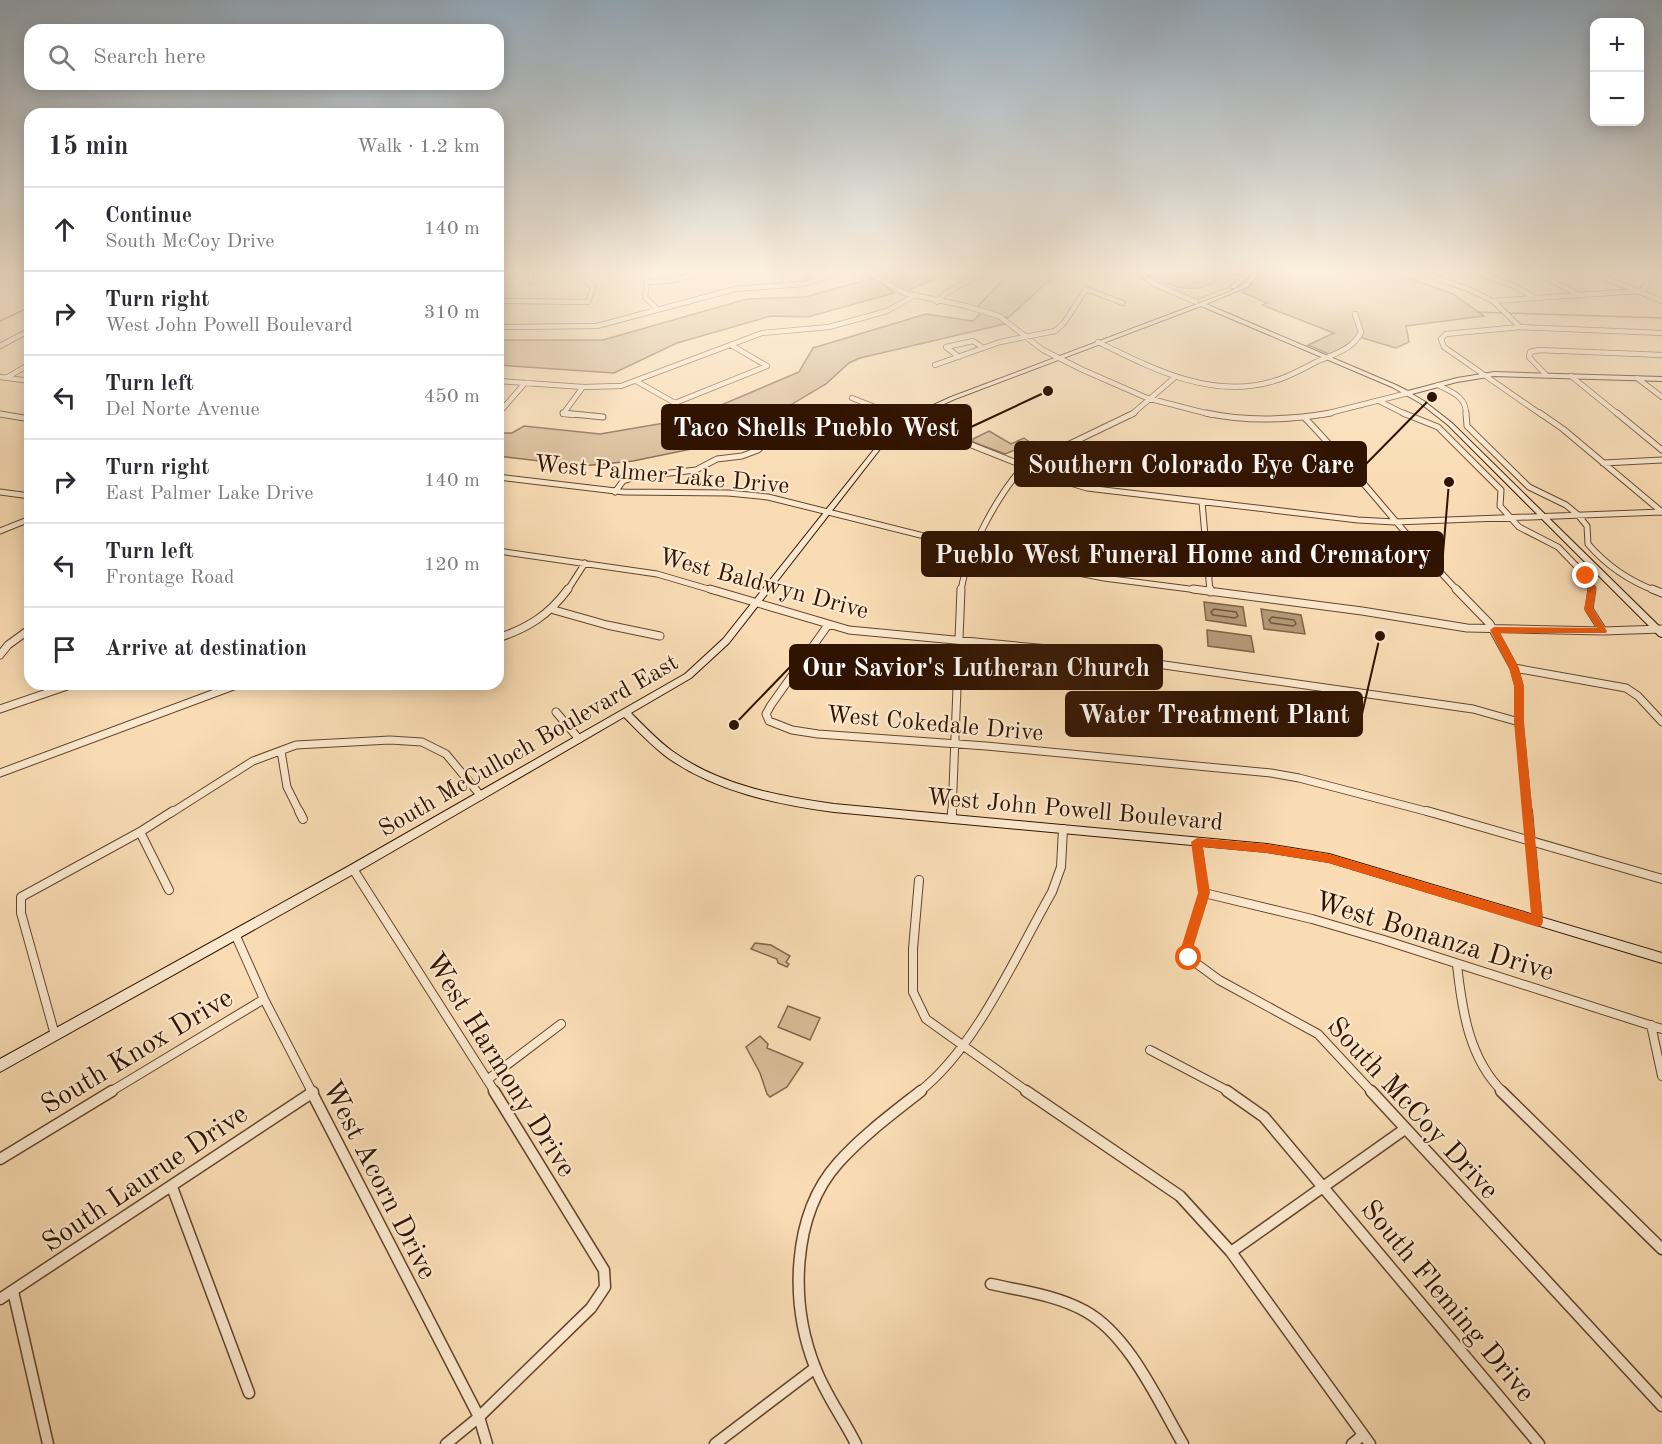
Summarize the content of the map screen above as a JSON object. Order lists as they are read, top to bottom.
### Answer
{
  "streets": {
    "main road": ["South McCulloch Boulevard East", "West John Powell Boulevard"],
    "street": [
      "West Palmer Lake Drive",
      "West Baldwyn Drive",
      "West Cokedale Drive",
      "West Bonanza Drive",
      "South Knox Drive",
      "West Harmony Drive",
      "South McCoy Drive",
      "South Laurue Drive",
      "West Acorn Drive",
      "South Fleming Drive"
    ]
  },
  "crossings": [
    ["West Palmer Lake Drive", "South McCulloch Boulevard East"],
    ["West Baldwyn Drive", "West Cokedale Drive"],
    ["West Baldwyn Drive", "South McCulloch Boulevard East"],
    ["South McCulloch Boulevard East", "West John Powell Boulevard"],
    ["South McCulloch Boulevard East", "West Harmony Drive"],
    ["South McCulloch Boulevard East", "West Acorn Drive"],
    ["West John Powell Boulevard", "South McCoy Drive"],
    ["West Bonanza Drive", "South McCoy Drive"],
    ["South Knox Drive", "West Acorn Drive"],
    ["West Harmony Drive", "West Acorn Drive"],
    ["South Laurue Drive", "West Acorn Drive"]
  ],
  "places": [
    "Taco Shells Pueblo West",
    "Southern Colorado Eye Care",
    "Pueblo West Funeral Home and Crematory",
    "Water Treatment Plant",
    "Our Savior's Lutheran Church"
  ],
  "page": {
    "map_buttons": ["+", "−"],
    "search": "Search here",
    "heading": ["15 min", "Walk · 1.2 km"],
    "list": [
      ["Continue", "South McCoy Drive", "140 m"],
      ["Turn right", "West John Powell Boulevard", "310 m"],
      ["Turn left", "Del Norte Avenue", "450 m"],
      ["Turn right", "East Palmer Lake Drive", "140 m"],
      ["Turn left", "Frontage Road", "120 m"],
      "Arrive at destination"
    ]
  }
}
